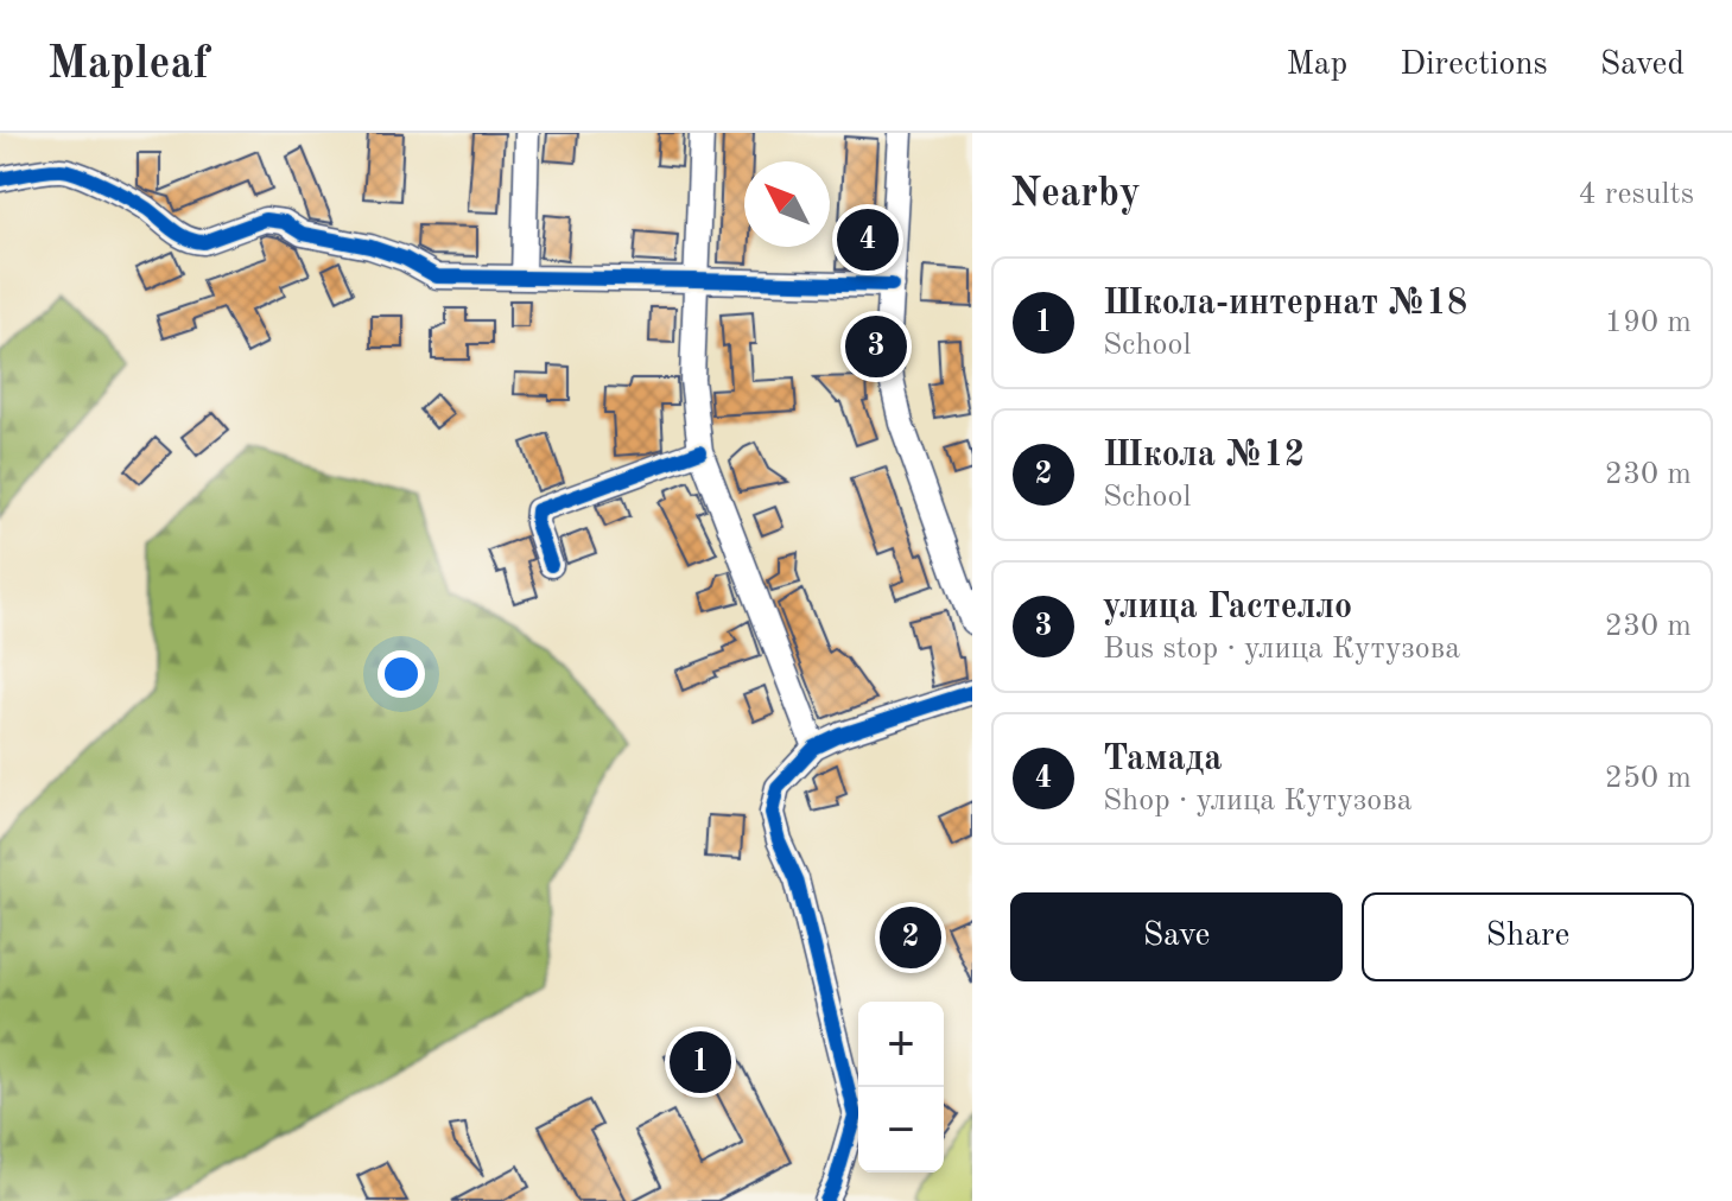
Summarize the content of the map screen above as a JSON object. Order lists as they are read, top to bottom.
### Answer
{
  "north": "top left",
  "page": {
    "header": "Mapleaf",
    "nav": ["Map", "Directions", "Saved"],
    "heading": ["Nearby", "4 results"],
    "pins": [
      "4",
      "3",
      "2",
      "1"
    ],
    "list": [
      {
        "mark": "1",
        "name": "Школа-интернат №18",
        "note": "School",
        "value": "190 m"
      },
      {
        "mark": "2",
        "name": "Школа №12",
        "note": "School",
        "value": "230 m"
      },
      {
        "mark": "3",
        "name": "улица Гастелло",
        "note": "Bus stop · улица Кутузова",
        "value": "230 m"
      },
      {
        "mark": "4",
        "name": "Тамада",
        "note": "Shop · улица Кутузова",
        "value": "250 m"
      }
    ],
    "buttons": ["Save", "Share"],
    "map_buttons": ["+", "−"]
  }
}
